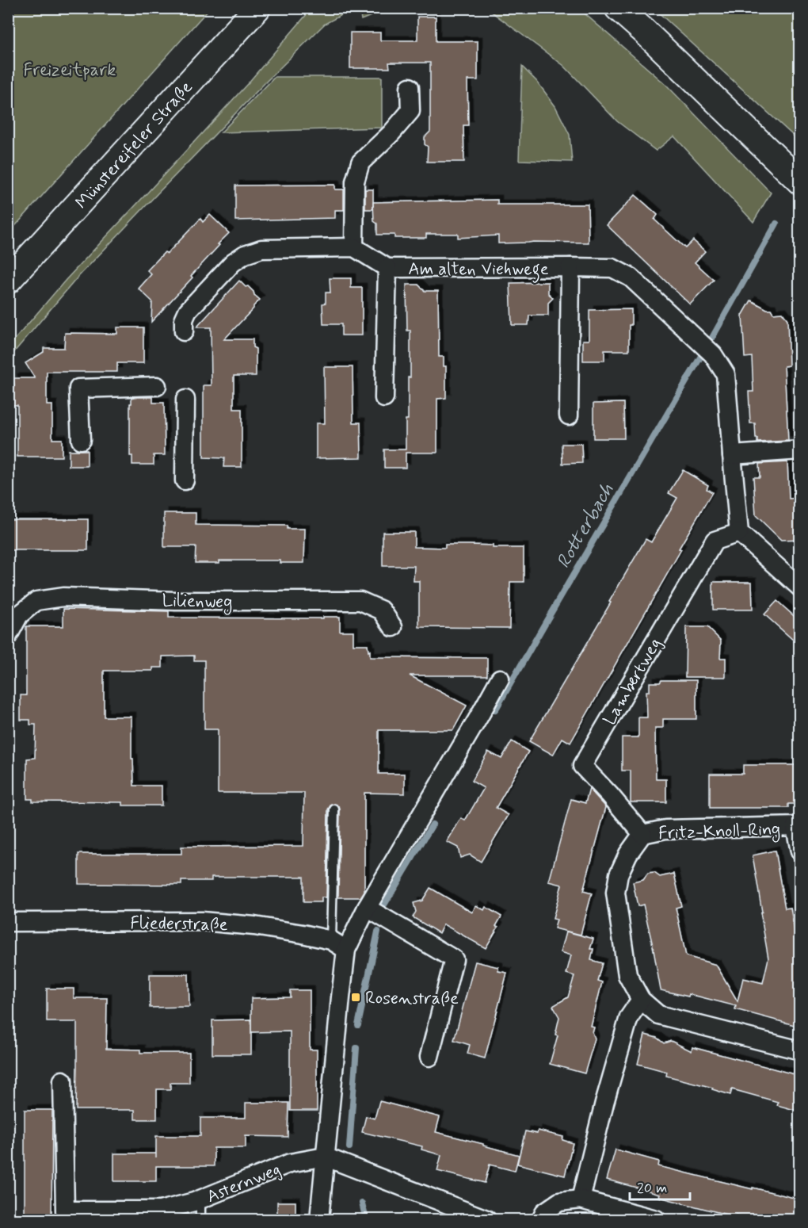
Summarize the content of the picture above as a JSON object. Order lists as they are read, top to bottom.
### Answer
{
  "streets": {
    "main road": ["Münstereifeler Straße"],
    "street": [
      "Am alten Viehwege",
      "Lilienweg",
      "Lambertweg",
      "Fritz-Knoll-Ring",
      "Fliederstraße",
      "Asternweg"
    ]
  },
  "crossings": [
    ["Am alten Viehwege", "Lambertweg"],
    ["Lambertweg", "Fritz-Knoll-Ring"]
  ],
  "water": ["Rotterbach"],
  "parks": ["Freizeitpark"],
  "places": {
    "transit": ["Rosenstraße"]
  },
  "scale_bar": "20 m"
}
